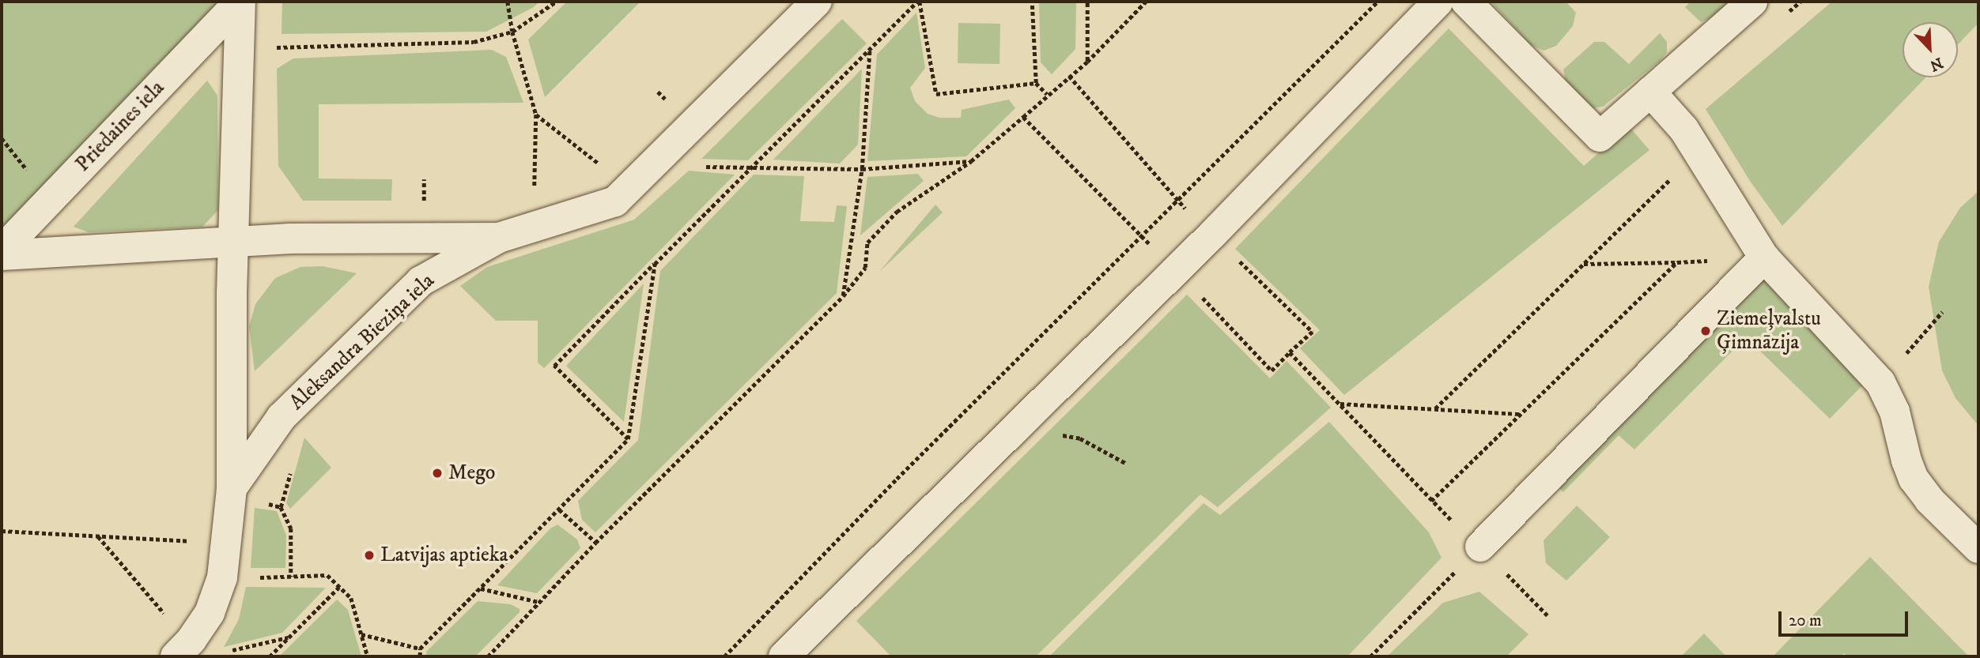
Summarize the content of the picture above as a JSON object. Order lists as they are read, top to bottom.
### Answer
{
  "streets": {
    "street": ["Priedaines iela", "Aleksandra Bieziņa iela"]
  },
  "places": ["Ziemeļvalstu Ģimnāzija", "Mego", "Latvijas aptieka"],
  "scale_bar": "20 m",
  "north": "bottom right"
}
